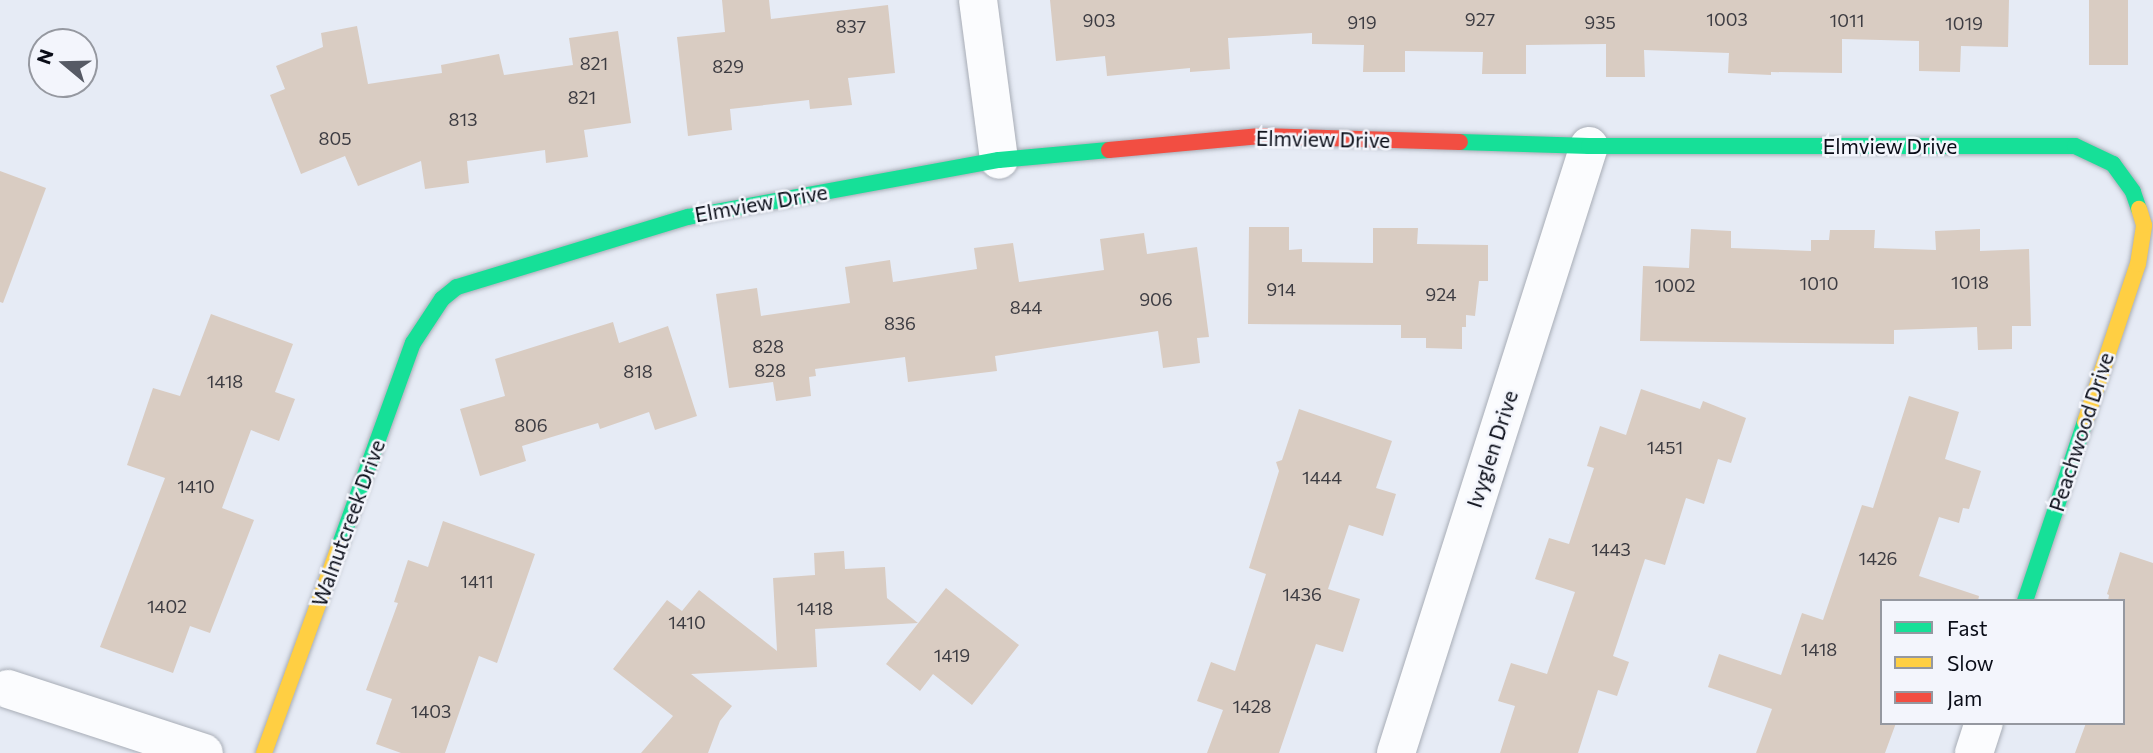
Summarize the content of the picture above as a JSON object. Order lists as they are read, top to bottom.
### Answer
{
  "streets": {
    "street": [
      "Elmview Drive",
      "Peachwood Drive",
      "Ivyglen Drive",
      "Walnutcreek Drive"
    ]
  },
  "crossings": [
    ["Elmview Drive", "Peachwood Drive"],
    ["Elmview Drive", "Ivyglen Drive"],
    ["Elmview Drive", "Walnutcreek Drive"]
  ],
  "house_numbers": [
    "927",
    "1003",
    "903",
    "1011",
    "919",
    "935",
    "1019",
    "837",
    "821",
    "829",
    "821",
    "813",
    "805",
    "1018",
    "1010",
    "1002",
    "914",
    "924",
    "906",
    "844",
    "836",
    "828",
    "828",
    "818",
    "1418",
    "806",
    "1451",
    "1444",
    "1410",
    "1443",
    "1426",
    "1411",
    "1436",
    "1402",
    "1418",
    "1410",
    "1418",
    "1419",
    "1428",
    "1403"
  ],
  "legend": ["Fast", "Slow", "Jam"],
  "north": "left"
}
